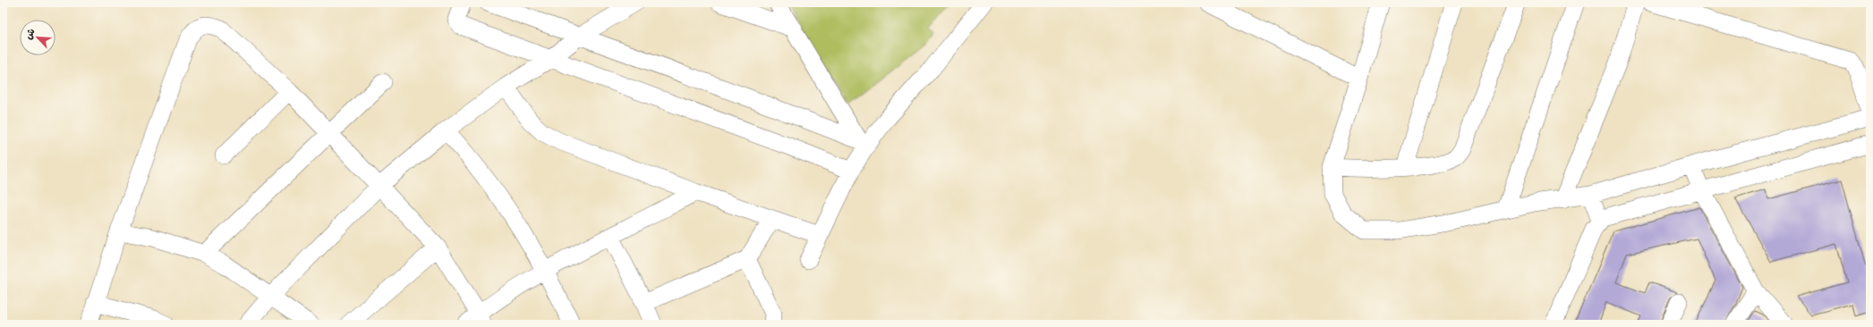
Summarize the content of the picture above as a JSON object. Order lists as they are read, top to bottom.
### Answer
{
  "north": "top left"
}
